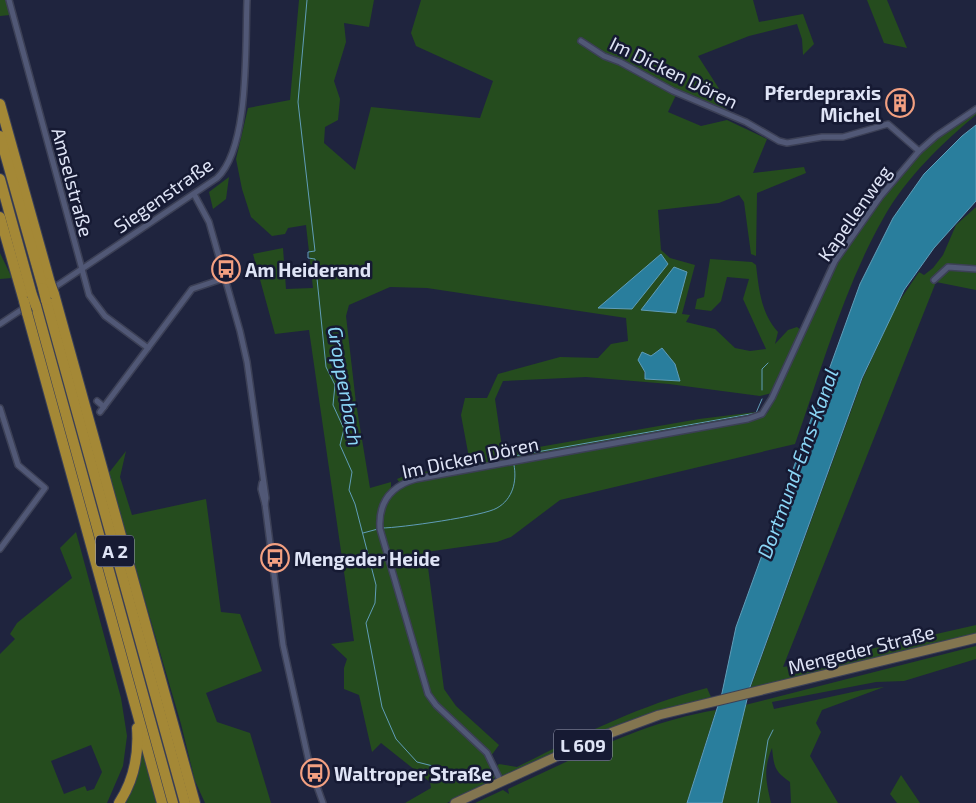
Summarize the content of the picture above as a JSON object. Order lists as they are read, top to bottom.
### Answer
{
  "streets": {
    "highway": ["A 2"],
    "main road": ["Mengeder Straße", "L 609"],
    "street": [
      "Im Dicken Dören",
      "Amselstraße",
      "Siegenstraße",
      "Kapellenweg"
    ]
  },
  "crossings": [
    ["Im Dicken Dören", "Kapellenweg"],
    ["Im Dicken Dören", "Mengeder Straße"],
    ["Im Dicken Dören", "L 609"],
    ["Amselstraße", "Siegenstraße"],
    ["Mengeder Straße", "L 609"]
  ],
  "water": ["Groppenbach", "Dortmund-Ems-Kanal"],
  "places": {
    "building": ["Pferdepraxis Michel"],
    "bus stop": ["Am Heiderand", "Mengeder Heide", "Waltroper Straße"]
  }
}
